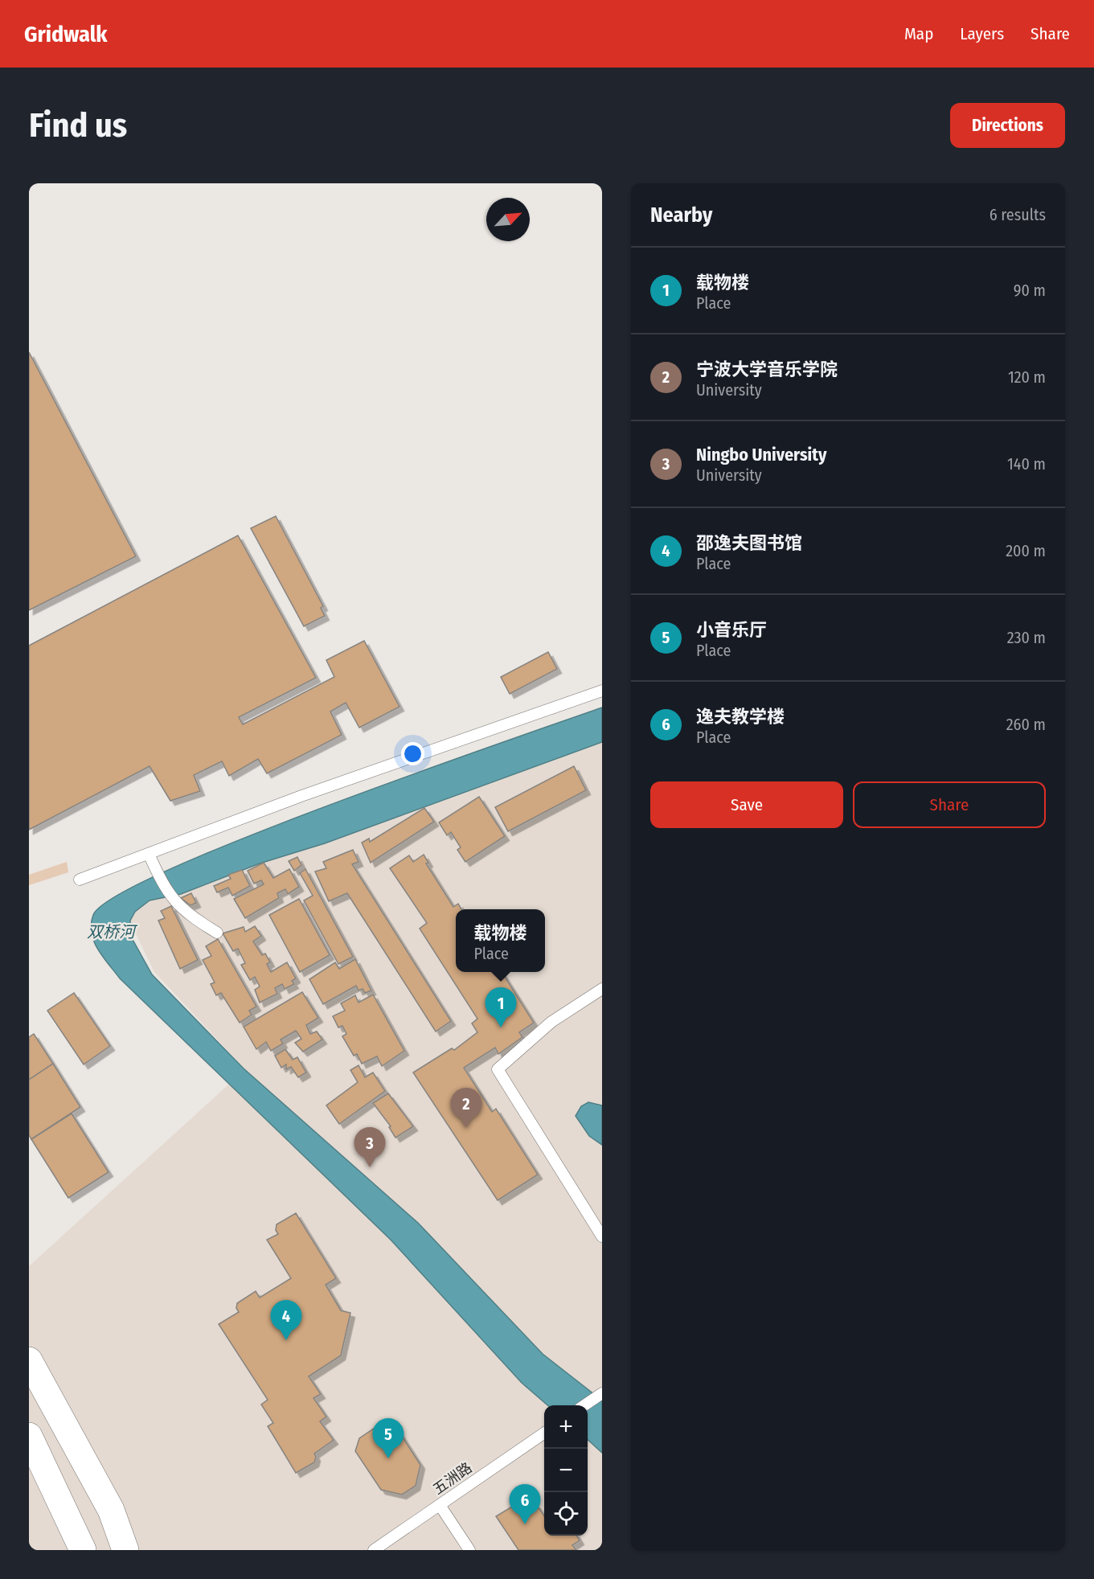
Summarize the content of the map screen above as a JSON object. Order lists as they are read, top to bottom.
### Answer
{
  "streets": {
    "lane": ["五洲路"]
  },
  "water": ["双桥河"],
  "north": "top right",
  "page": {
    "header": "Gridwalk",
    "nav": ["Map", "Layers", "Share"],
    "buttons": [
      "Directions",
      ["Save", "Share"]
    ],
    "title": "Find us",
    "heading": ["Nearby", "6 results"],
    "list": [
      {
        "mark": "1",
        "name": "载物楼",
        "note": "Place",
        "value": "90 m"
      },
      {
        "mark": "2",
        "name": "宁波大学音乐学院",
        "note": "University",
        "value": "120 m"
      },
      {
        "mark": "3",
        "name": "Ningbo University",
        "note": "University",
        "value": "140 m"
      },
      {
        "mark": "4",
        "name": "邵逸夫图书馆",
        "note": "Place",
        "value": "200 m"
      },
      {
        "mark": "5",
        "name": "小音乐厅",
        "note": "Place",
        "value": "230 m"
      },
      {
        "mark": "6",
        "name": "逸夫教学楼",
        "note": "Place",
        "value": "260 m"
      }
    ],
    "popup": ["载物楼", "Place"],
    "pins": [
      "1",
      "2",
      "3",
      "4",
      "5",
      "6"
    ],
    "map_buttons": ["+", "−"]
  }
}
